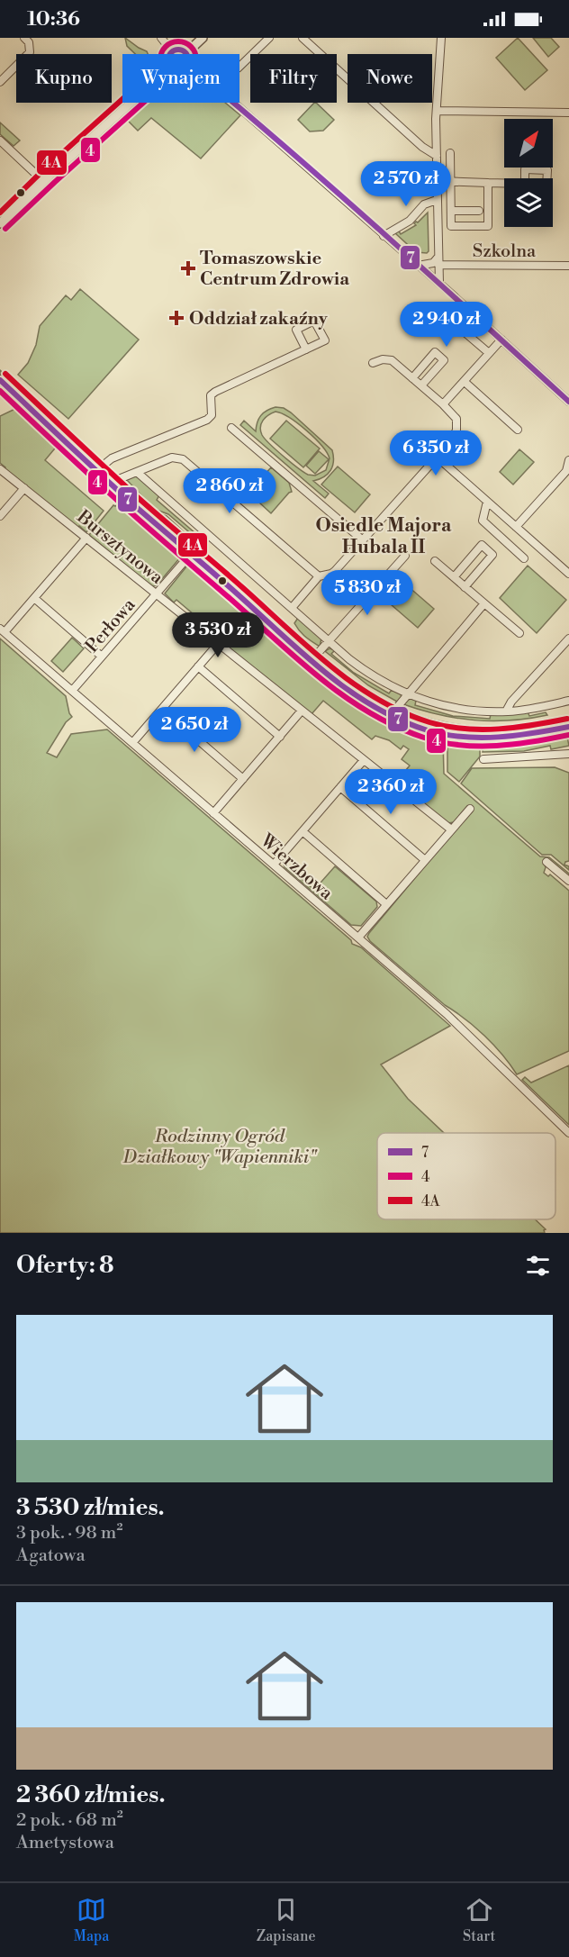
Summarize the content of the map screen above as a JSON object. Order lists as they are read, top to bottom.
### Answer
{
  "streets": {
    "street": [
      "Szkolna",
      "Bursztynowa",
      "Perłowa",
      "Wierzbowa"
    ]
  },
  "crossings": [
    ["Bursztynowa", "Perłowa"],
    ["Perłowa", "Wierzbowa"]
  ],
  "districts": ["Osiedle Majora Hubala II"],
  "parks": ["Rodzinny Ogród Działkowy \"Wapienniki\""],
  "places": {
    "health": ["Tomaszowskie Centrum Zdrowia", "Oddział zakaźny"]
  },
  "lines": ["transit line 4", "transit line 7", "transit line 4A"],
  "legend": ["7", "4", "4A"],
  "north": "top right",
  "page": {
    "status": "10:36",
    "chip": [
      "Kupno",
      "Wynajem",
      "Filtry",
      "Nowe"
    ],
    "price": [
      "2 570 zł",
      "2 940 zł",
      "6 350 zł",
      "2 860 zł",
      "5 830 zł",
      "3 530 zł",
      "2 650 zł",
      "2 360 zł"
    ],
    "heading": "Oferty: 8",
    "list": [
      {
        "name": "3 530 zł/mies.",
        "note": "3 pok. · 98 m² · Agatowa"
      },
      {
        "name": "2 360 zł/mies.",
        "note": "2 pok. · 68 m² · Ametystowa"
      }
    ],
    "tabs": ["Mapa", "Zapisane", "Start"]
  }
}
